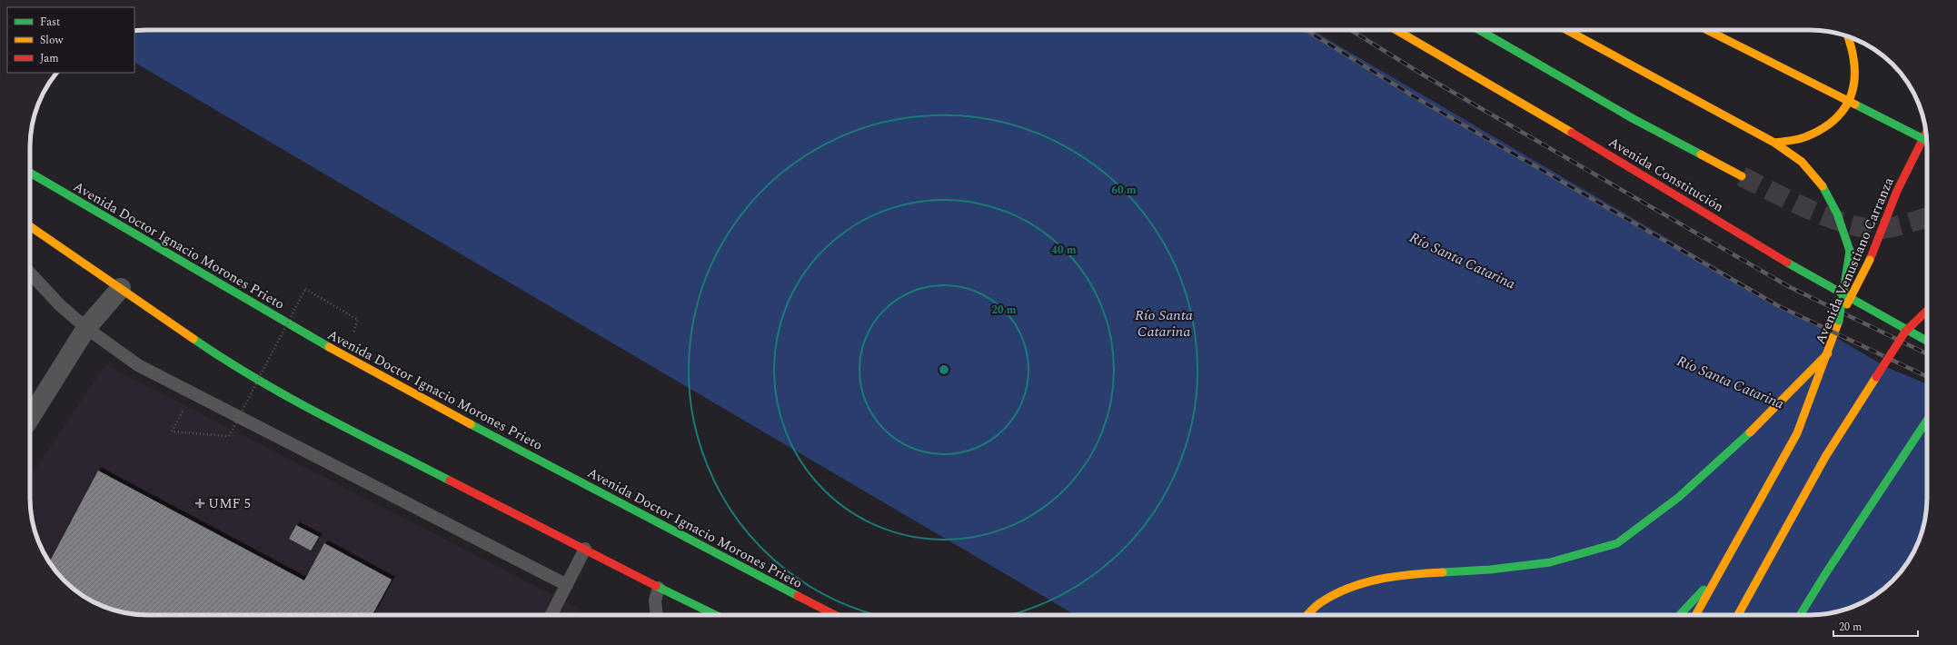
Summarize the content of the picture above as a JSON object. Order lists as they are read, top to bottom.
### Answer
{
  "streets": {
    "main road": ["Avenida Constitución", "Avenida Doctor Ignacio Morones Prieto", "Avenida Venustiano Carranza"]
  },
  "water": ["Río Santa Catarina"],
  "places": {
    "health": ["UMF 5"]
  },
  "legend": ["Fast", "Slow", "Jam"],
  "scale_bar": "20 m",
  "rings": ["60 m", "40 m", "20 m"]
}
